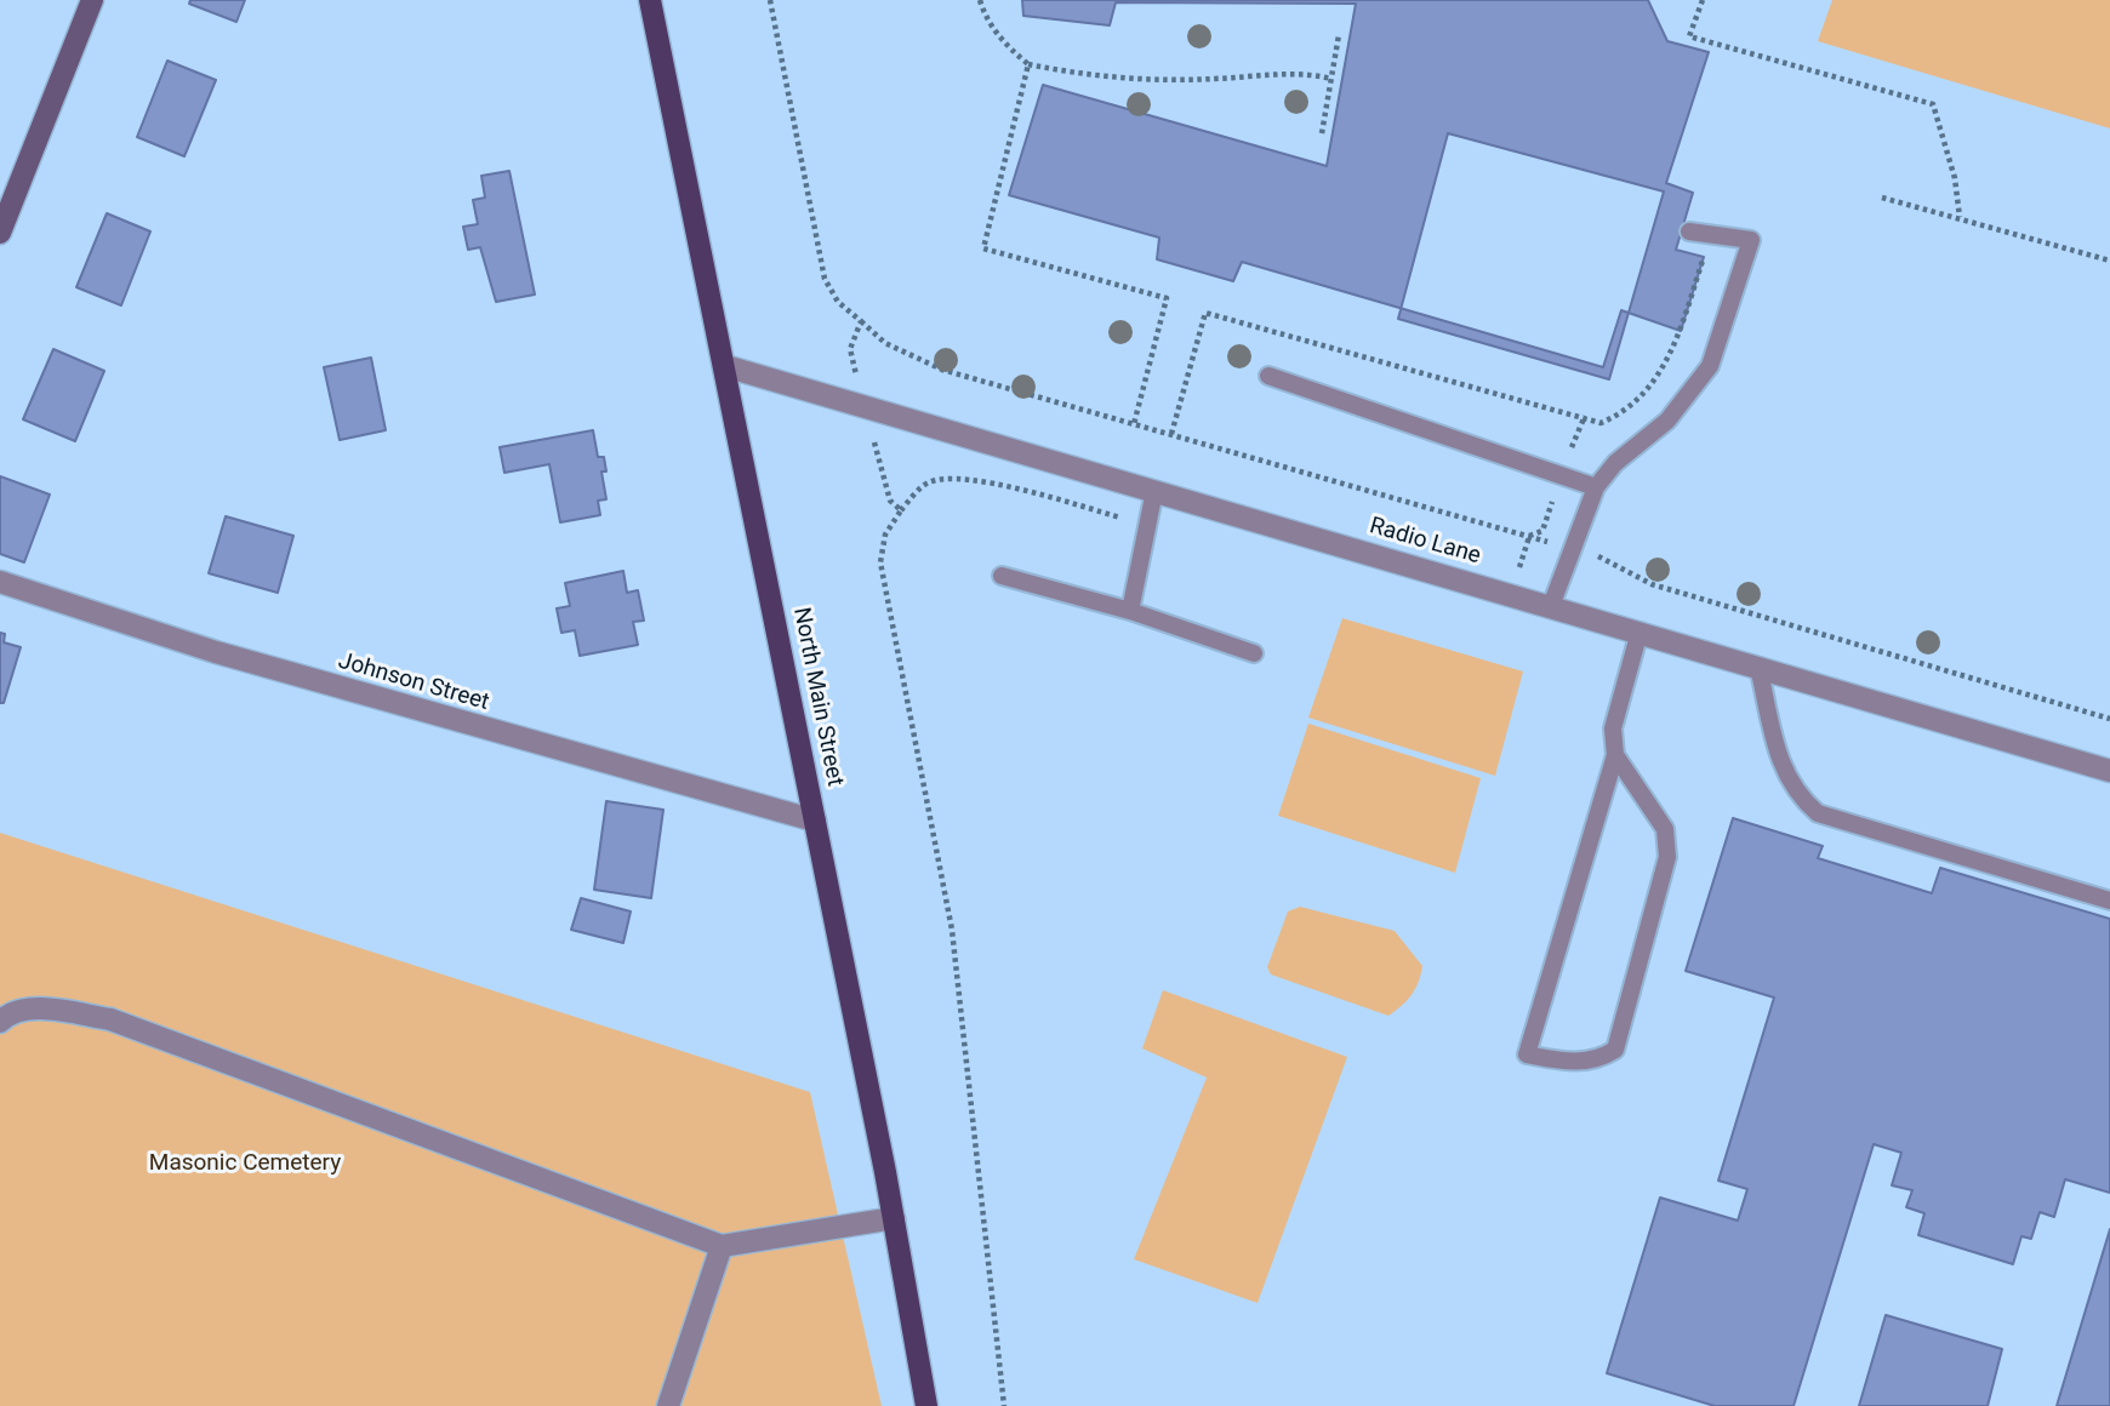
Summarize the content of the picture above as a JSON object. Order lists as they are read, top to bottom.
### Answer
{
  "streets": {
    "main road": ["North Main Street"],
    "street": ["Radio Lane", "Johnson Street"]
  },
  "crossings": [
    ["Radio Lane", "North Main Street"],
    ["Johnson Street", "North Main Street"]
  ],
  "parks": ["Masonic Cemetery"]
}
